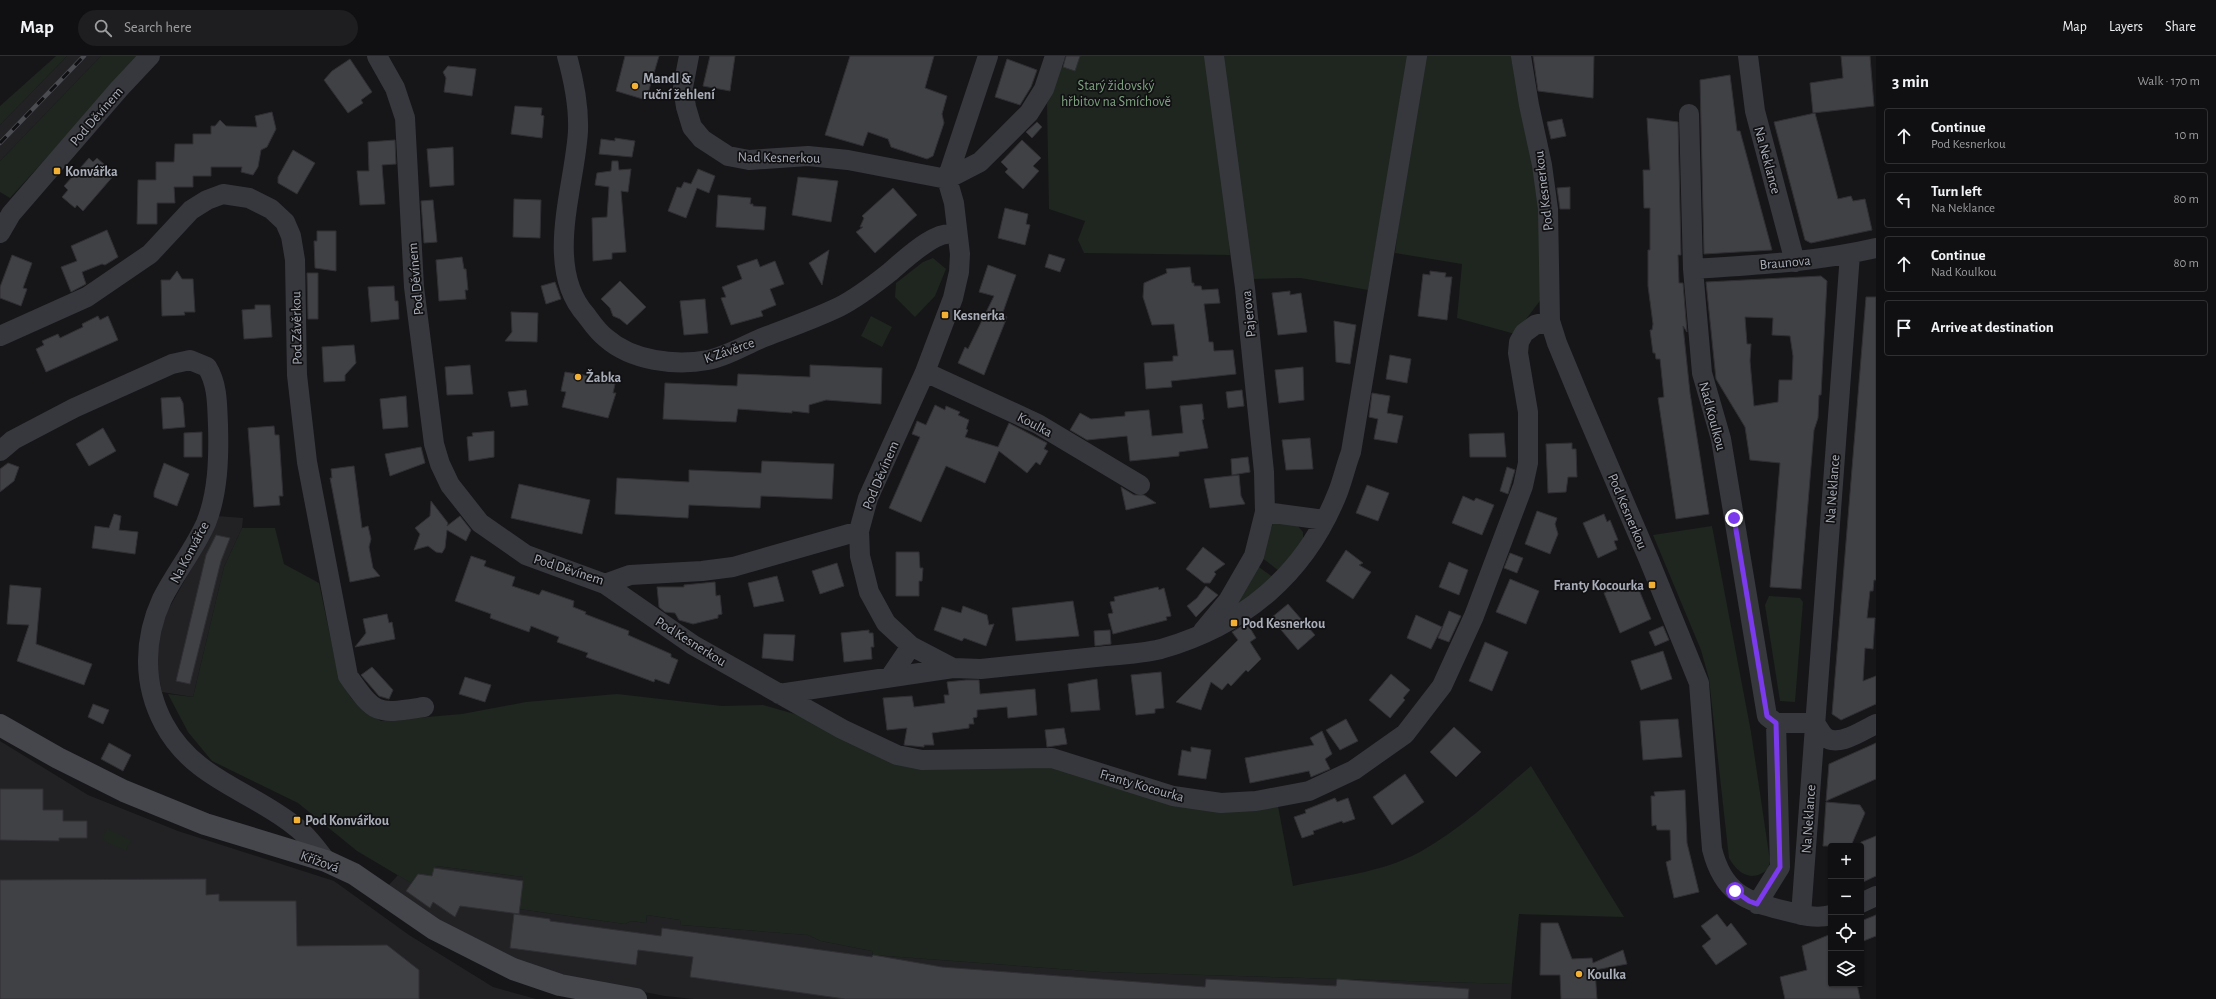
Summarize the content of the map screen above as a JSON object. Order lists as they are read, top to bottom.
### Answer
{
  "streets": {
    "street": [
      "Pod Děvínem",
      "Nad Kesnerkou",
      "Na Neklance",
      "Pod Kesnerkou",
      "Braunova",
      "Pajerova",
      "Pod Závěrkou",
      "K Závěrce",
      "Nad Koulkou",
      "Koulka",
      "Na Konvářce",
      "Franty Kocourka",
      "Křížová"
    ]
  },
  "crossings": [
    ["Pod Děvínem", "Nad Kesnerkou"],
    ["Pod Děvínem", "Pod Kesnerkou"],
    ["Pod Děvínem", "K Závěrce"],
    ["Pod Děvínem", "Koulka"],
    ["Na Neklance", "Pod Kesnerkou"],
    ["Na Neklance", "Braunova"],
    ["Na Neklance", "Nad Koulkou"],
    ["Pod Kesnerkou", "Franty Kocourka"],
    ["Braunova", "Nad Koulkou"],
    ["Na Konvářce", "Křížová"]
  ],
  "parks": ["Starý židovský hřbitov na Smíchově"],
  "places": {
    "other": ["Mandl & ruční žehlení", "Žabka", "Koulka"],
    "transit": [
      "Konvářka",
      "Kesnerka",
      "Franty Kocourka",
      "Pod Kesnerkou",
      "Pod Konvářkou"
    ]
  },
  "page": {
    "header": "Map",
    "search": "Search here",
    "nav": ["Map", "Layers", "Share"],
    "heading": ["3 min", "Walk · 170 m"],
    "list": [
      ["Continue", "Pod Kesnerkou", "10 m"],
      ["Turn left", "Na Neklance", "80 m"],
      ["Continue", "Nad Koulkou", "80 m"],
      "Arrive at destination"
    ],
    "map_buttons": ["+", "−"]
  }
}
